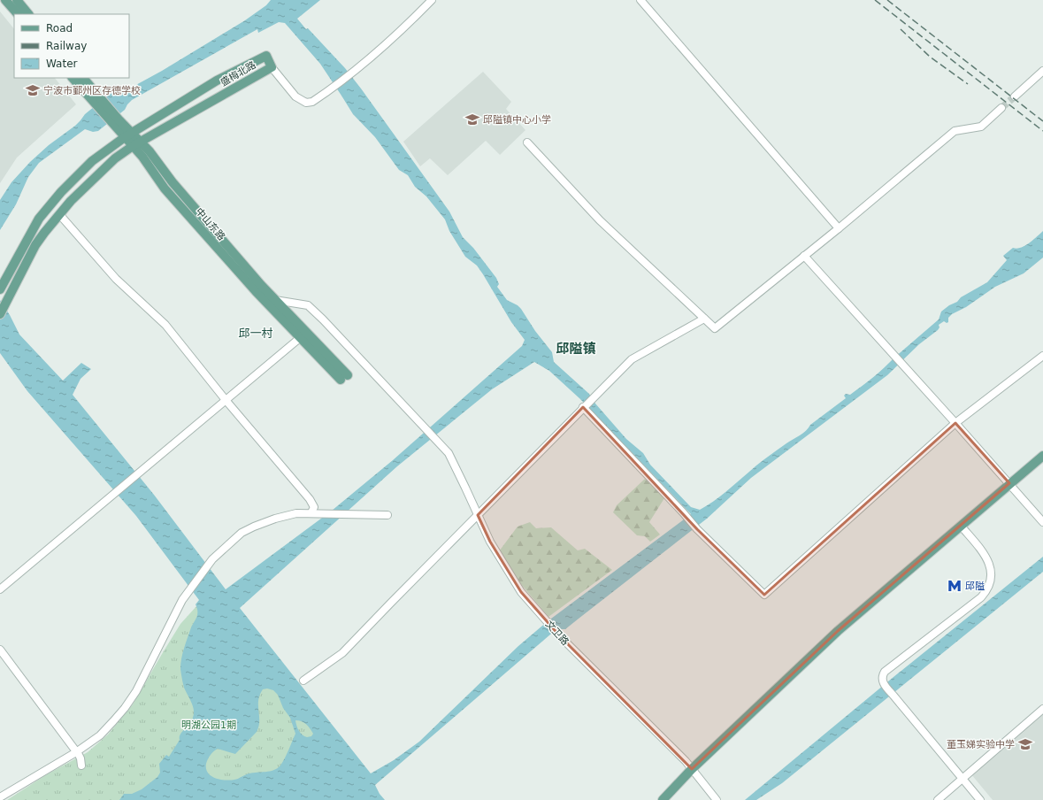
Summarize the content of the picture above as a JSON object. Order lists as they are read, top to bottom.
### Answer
{
  "streets": {
    "main road": ["盛梅北路", "中山东路"],
    "street": ["文卫路"]
  },
  "crossings": [
    ["盛梅北路", "中山东路"],
    ["中山东路", "文卫路"]
  ],
  "districts": ["邱一村", "邱隘镇"],
  "parks": ["明湖公园1期"],
  "places": {
    "school or university": ["宁波市鄞州区存德学校", "邱隘镇中心小学", "董玉娣实验中学"],
    "metro station": ["邱隘"]
  },
  "legend": ["Road", "Railway", "Water"]
}
